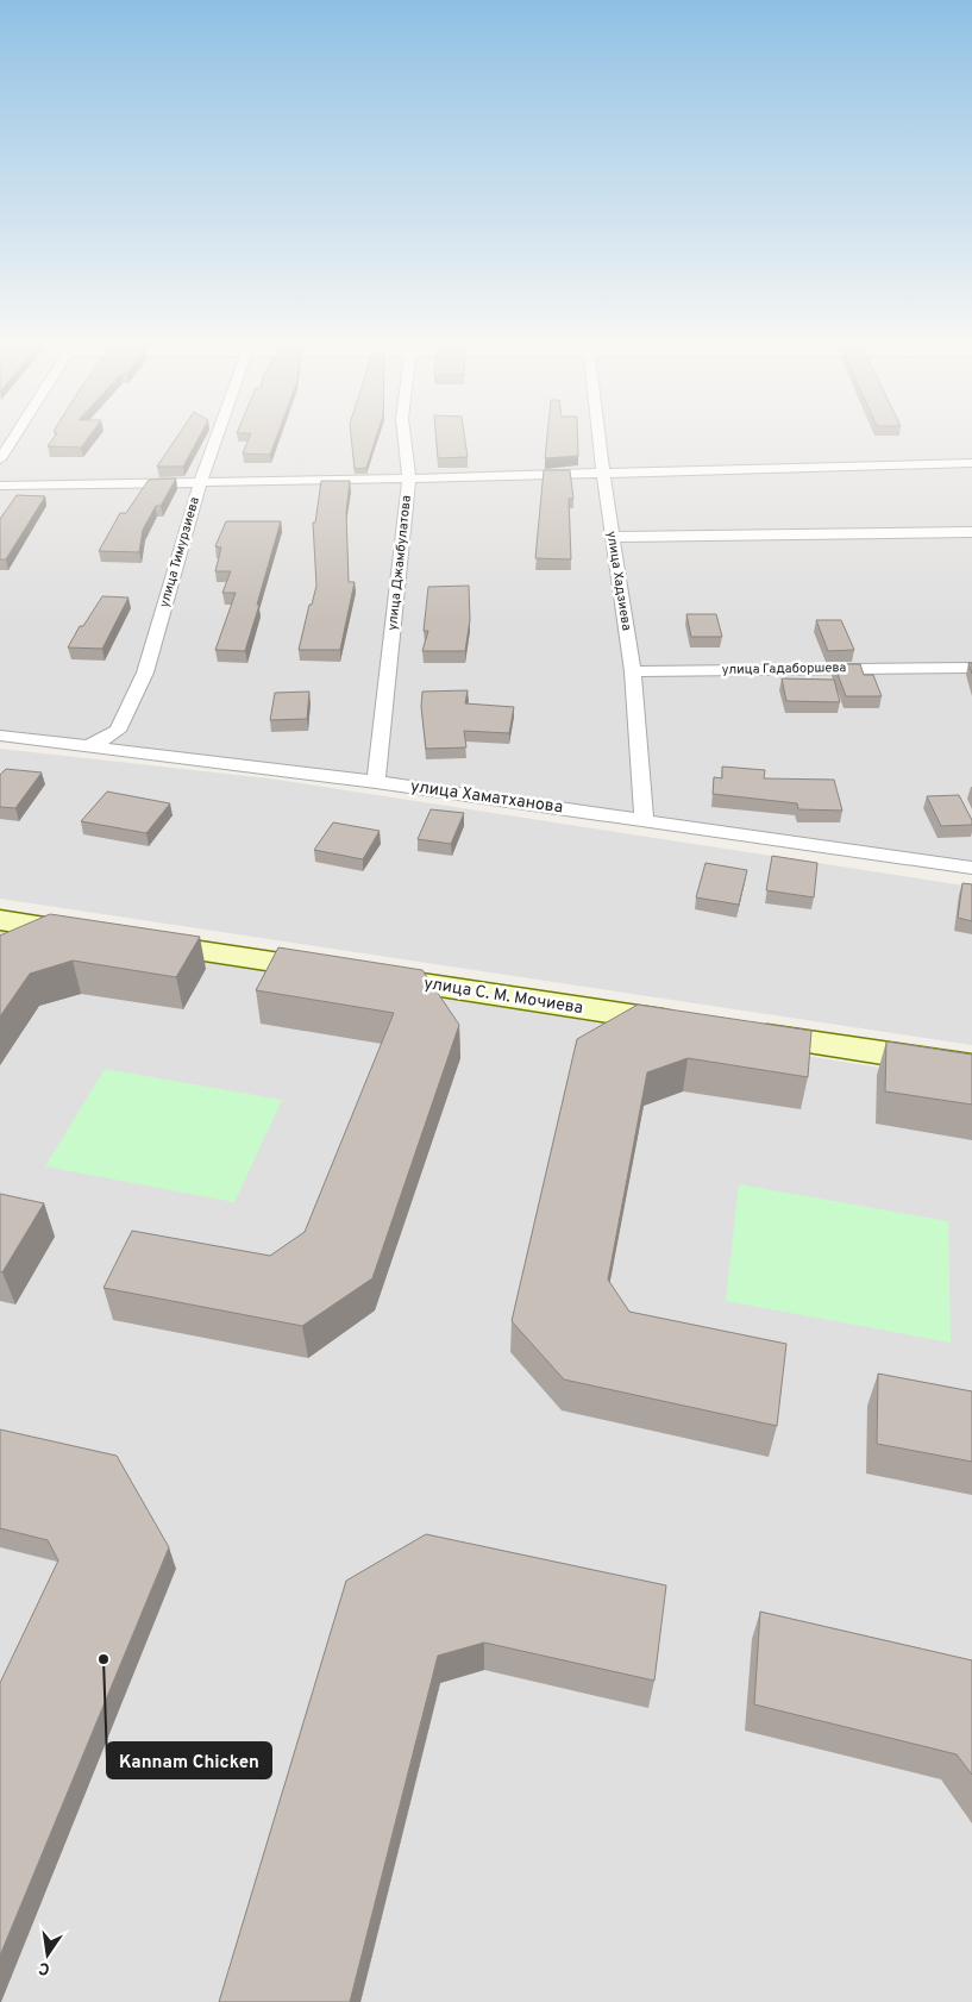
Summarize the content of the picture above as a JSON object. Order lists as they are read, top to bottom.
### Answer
{
  "streets": {
    "street": [
      "улица Тимурзиева",
      "улица Джамбулатова",
      "улица Хадзиева",
      "улица Гадаборшева",
      "улица Хаматханова",
      "улица С. М. Мочиева"
    ]
  },
  "crossings": [
    ["улица Тимурзиева", "улица Хаматханова"],
    ["улица Джамбулатова", "улица Хаматханова"],
    ["улица Хадзиева", "улица Гадаборшева"],
    ["улица Хадзиева", "улица Хаматханова"]
  ],
  "places": ["Kannam Chicken"],
  "north": "bottom"
}
